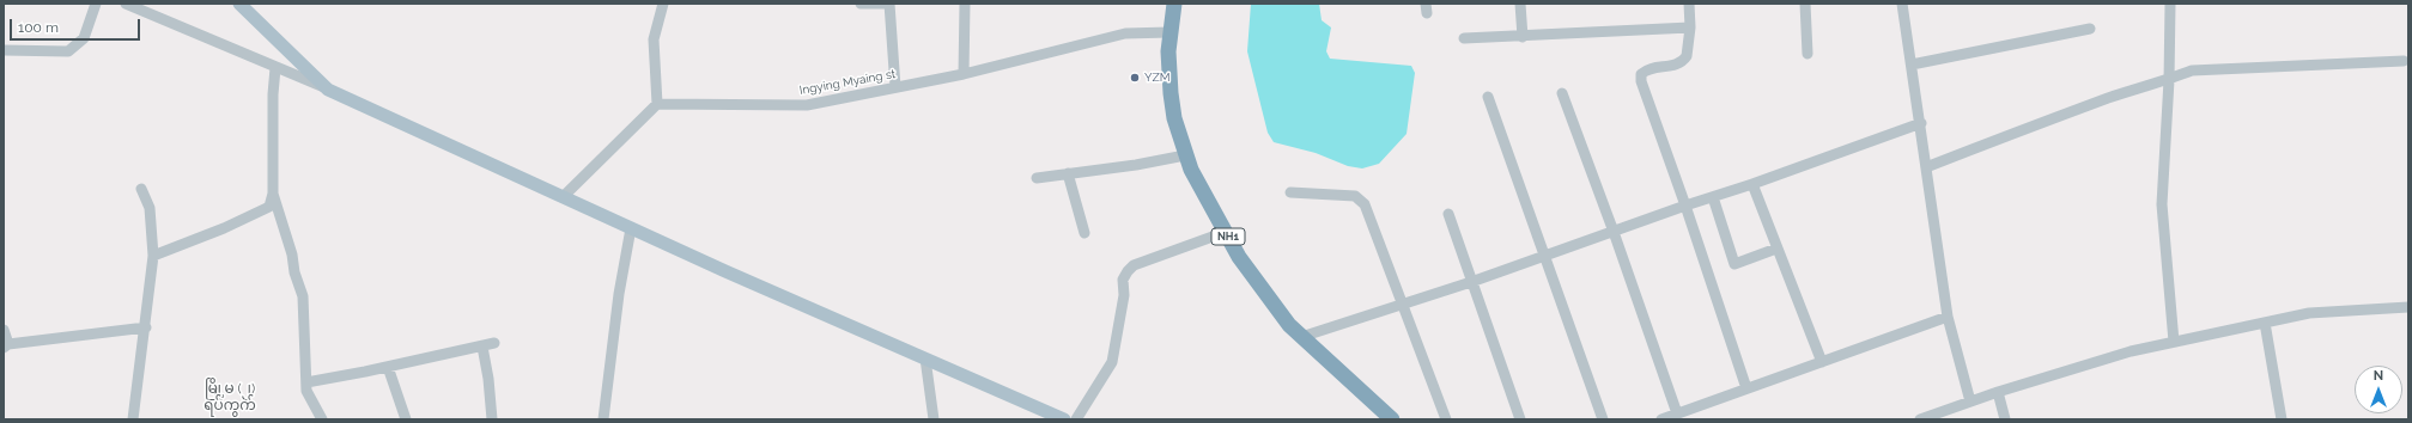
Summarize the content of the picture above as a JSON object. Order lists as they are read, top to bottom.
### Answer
{
  "streets": {
    "highway": ["NH1"],
    "street": ["Ingying Myaing st"]
  },
  "crossings": [
    ["Ingying Myaing st", "NH1"]
  ],
  "districts": ["မြို့မ (၂) ရပ်ကွက်"],
  "places": ["YZM"],
  "scale_bar": "100 m",
  "north": "top"
}
